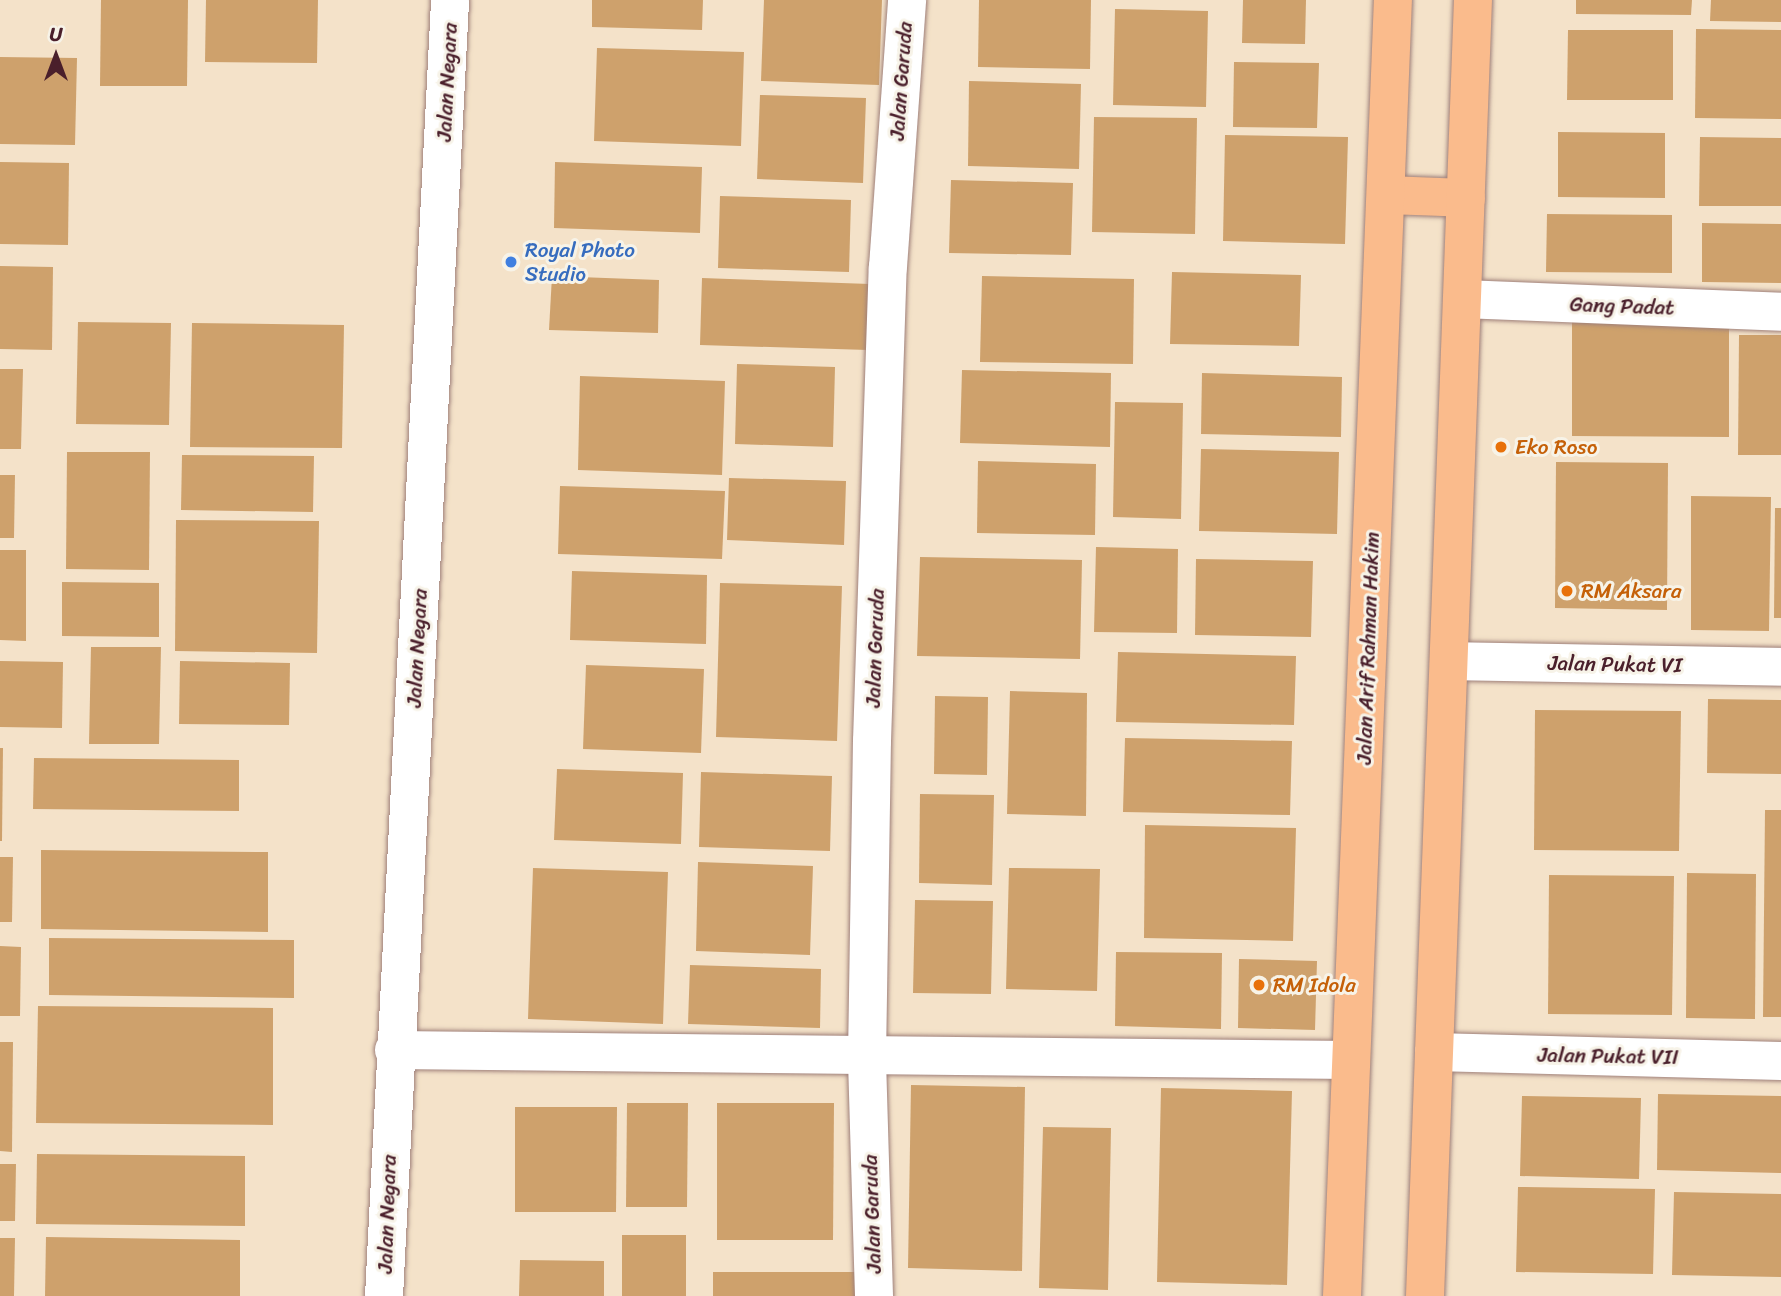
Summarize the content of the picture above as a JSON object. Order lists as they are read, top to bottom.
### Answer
{
  "streets": {
    "main road": ["Jalan Arif Rahman Hakim"],
    "street": [
      "Jalan Garuda",
      "Jalan Negara",
      "Gang Padat",
      "Jalan Pukat VI",
      "Jalan Pukat VII"
    ]
  },
  "places": [
    "Royal Photo Studio",
    "Eko Roso",
    "RM Aksara",
    "RM Idola"
  ],
  "north": "top"
}
